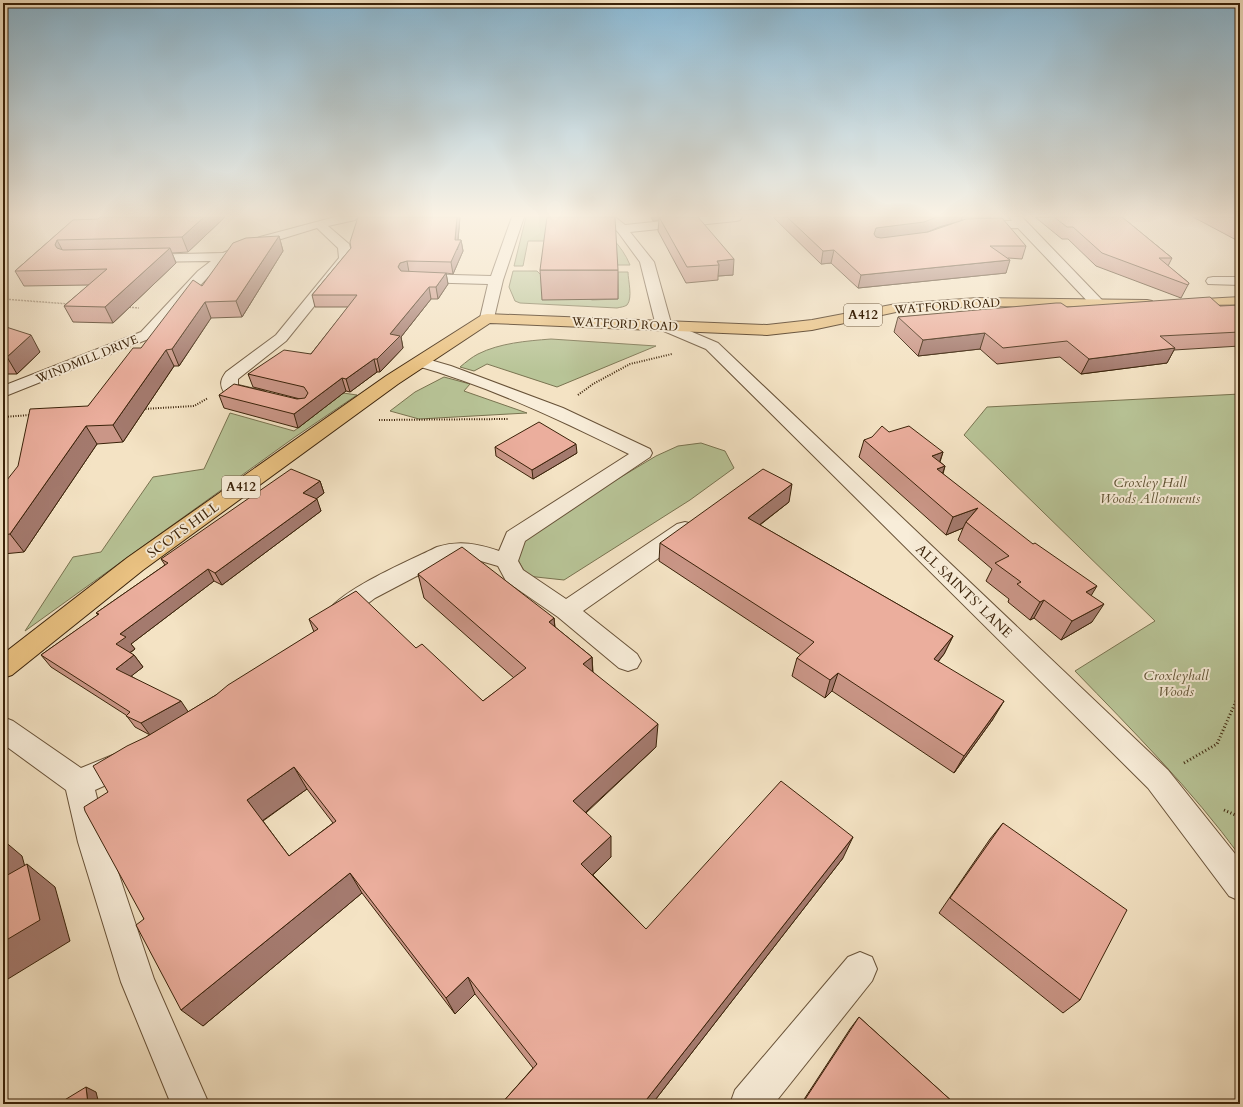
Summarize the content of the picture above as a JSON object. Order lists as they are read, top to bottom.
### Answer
{
  "streets": {
    "main road": ["WATFORD ROAD", "A412", "SCOTS HILL"],
    "street": ["WINDMILL DRIVE", "ALL SAINTS' LANE"]
  },
  "crossings": [
    ["WATFORD ROAD", "SCOTS HILL"],
    ["WATFORD ROAD", "ALL SAINTS' LANE"]
  ],
  "parks": ["Croxley Hall Woods Allotments", "Croxleyhall Woods"]
}
